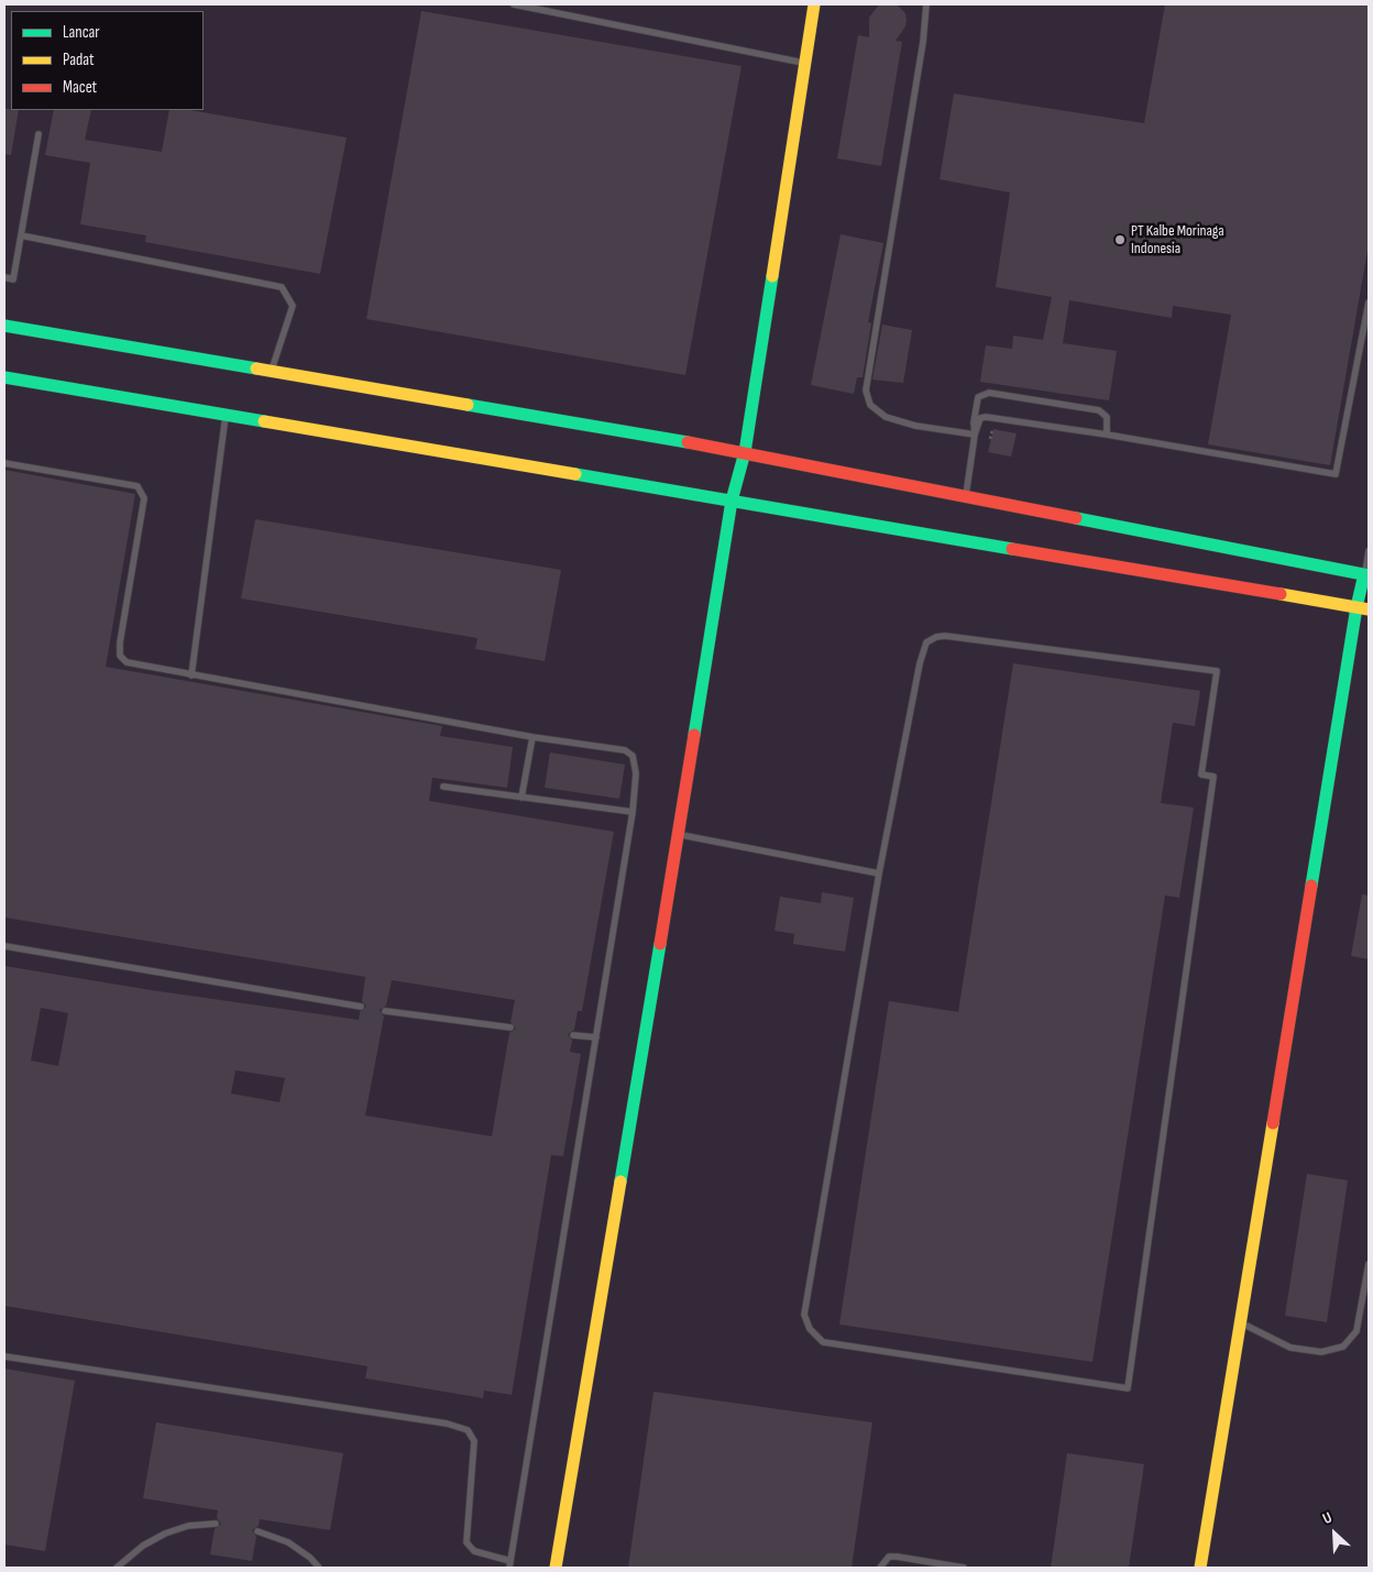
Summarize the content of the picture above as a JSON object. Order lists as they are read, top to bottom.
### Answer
{
  "places": ["PT Kalbe Morinaga Indonesia"],
  "legend": ["Lancar", "Padat", "Macet"],
  "north": "top left"
}
